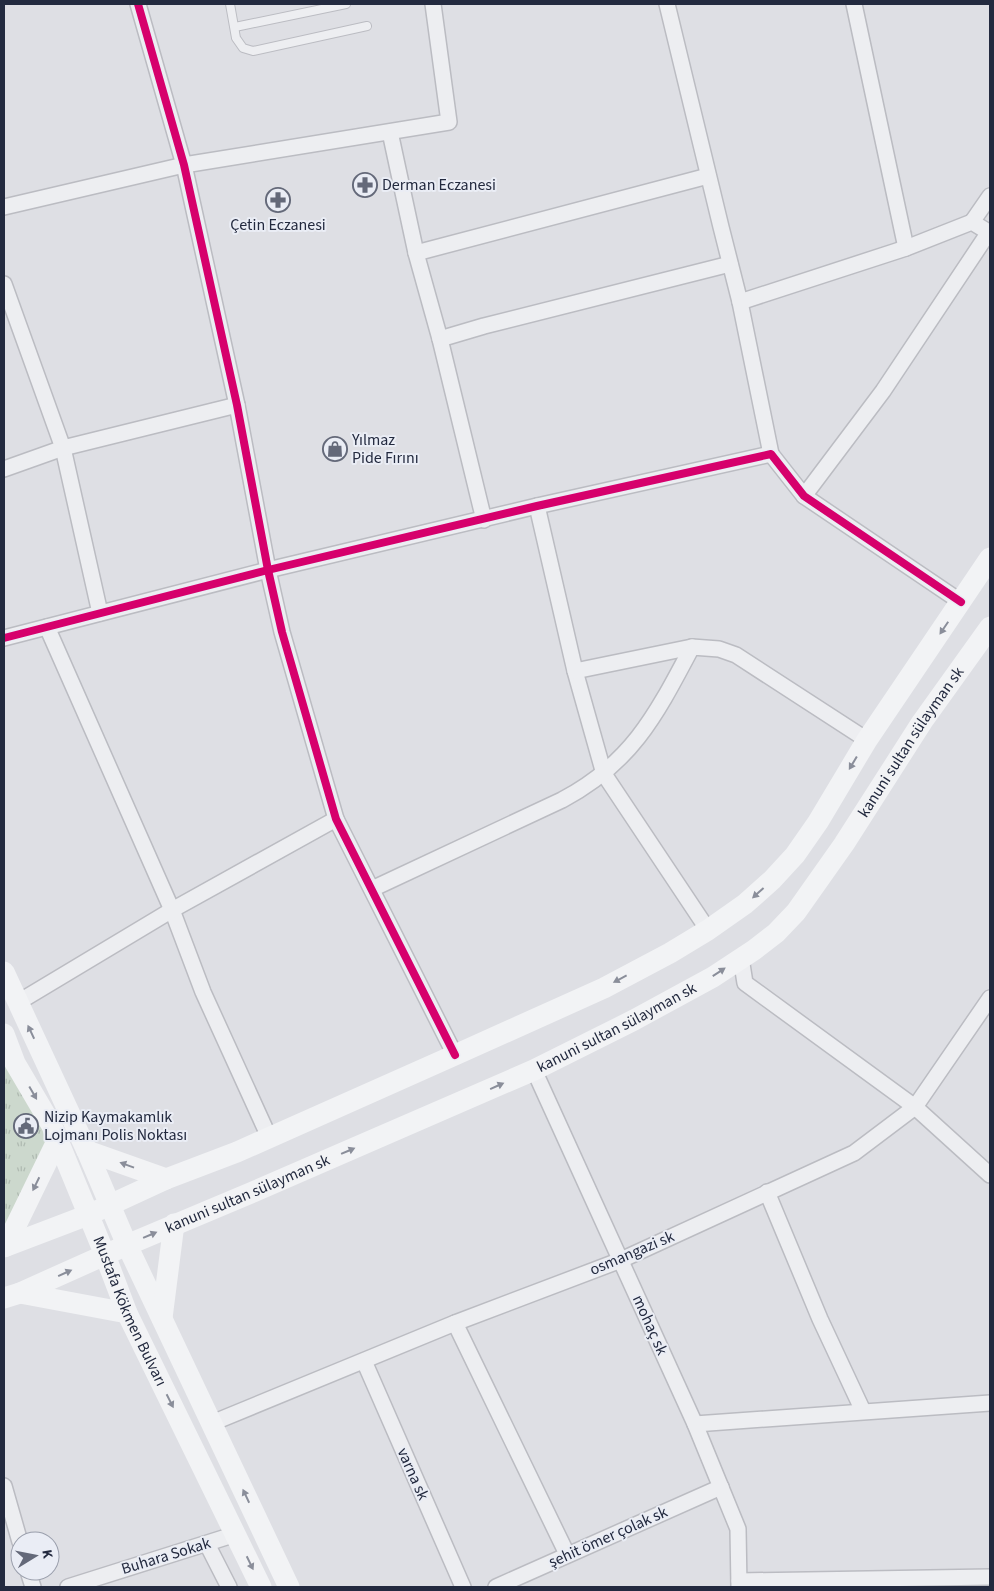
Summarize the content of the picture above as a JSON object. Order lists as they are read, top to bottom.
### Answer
{
  "streets": {
    "main road": ["kanuni sultan sülayman sk", "Mustafa Kökmen Bulvarı"],
    "street": [
      "osmangazi sk",
      "mohaç sk",
      "varna sk",
      "şehit ömer çolak sk",
      "Buhara Sokak"
    ]
  },
  "crossings": [
    ["kanuni sultan sülayman sk", "Mustafa Kökmen Bulvarı"],
    ["kanuni sultan sülayman sk", "mohaç sk"],
    ["osmangazi sk", "mohaç sk"],
    ["osmangazi sk", "varna sk"],
    ["Mustafa Kökmen Bulvarı", "Buhara Sokak"],
    ["mohaç sk", "şehit ömer çolak sk"]
  ],
  "places": {
    "pharmacy": ["Derman Eczanesi", "Çetin Eczanesi"],
    "shop": ["Yılmaz Pide Fırını"],
    "public building": ["Nizip Kaymakamlık Lojmanı Polis Noktası"]
  },
  "north": "right"
}
